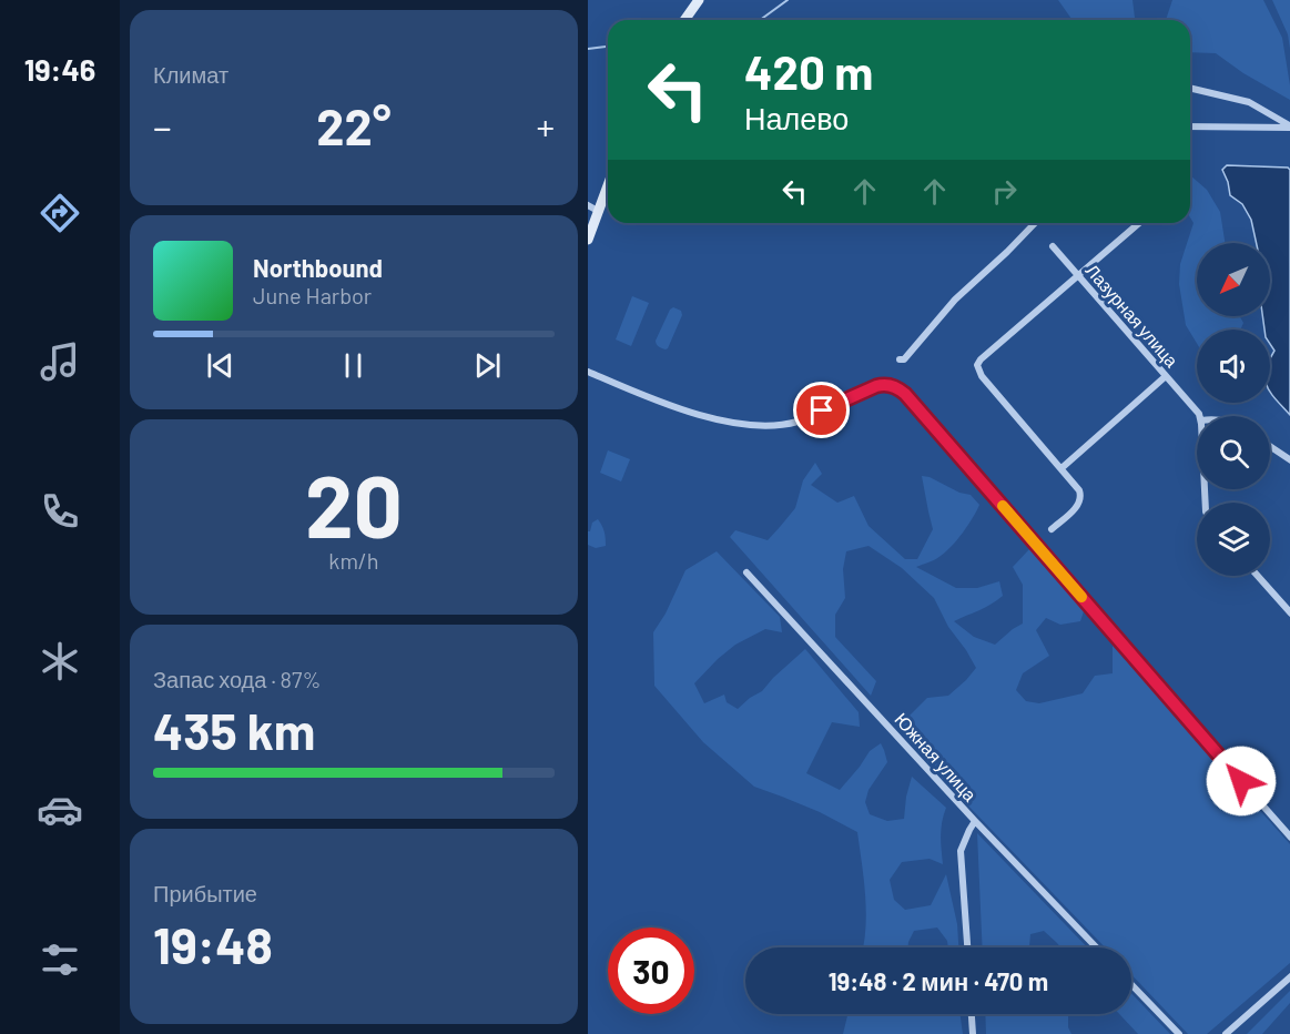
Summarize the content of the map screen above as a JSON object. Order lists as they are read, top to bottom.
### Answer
{
  "streets": {
    "street": ["Лазурная улица", "Южная улица"]
  },
  "north": "bottom left",
  "page": {
    "tabs": "19:46",
    "tile": [
      "Климат",
      ["20", "km/h"],
      ["Запас хода · 87%", "435 km"],
      ["Прибытие", "19:48"]
    ],
    "turn": ["420 m", "Налево"],
    "heat": ["−", "22°", "+"],
    "song": ["Northbound", "June Harbor"],
    "limit": "30",
    "trip": "19:48 · 2 мин · 470 m"
  }
}
